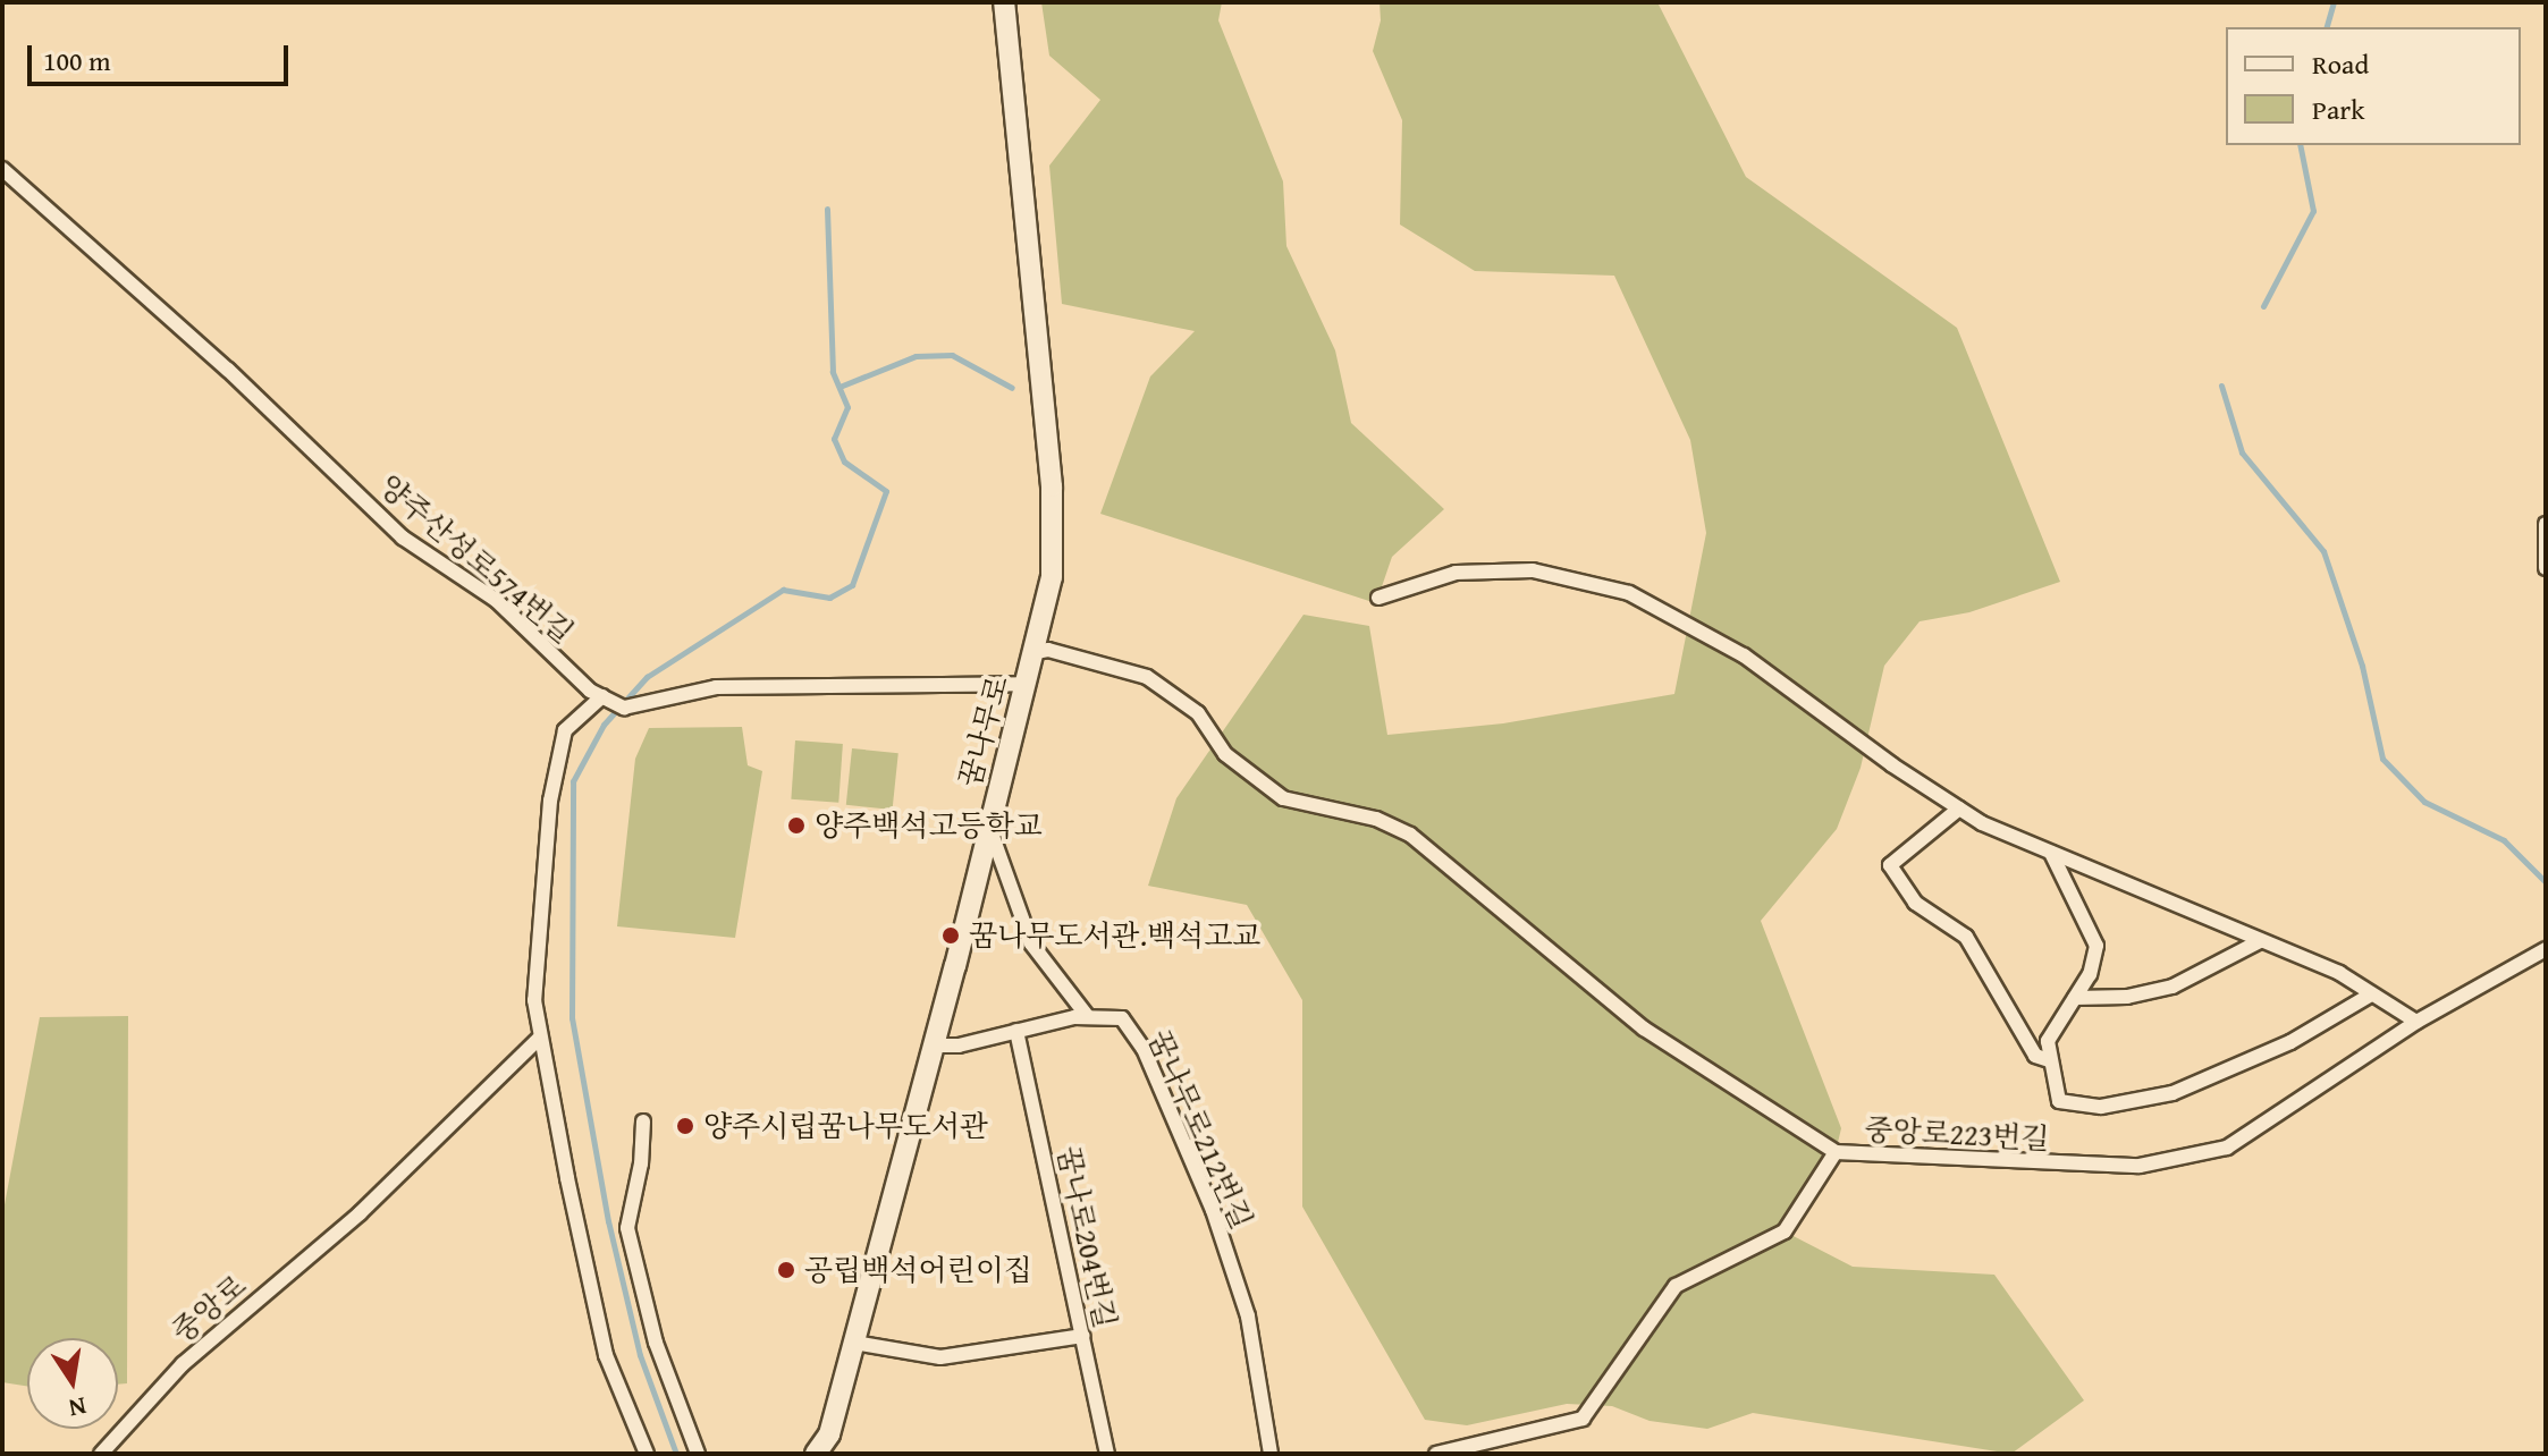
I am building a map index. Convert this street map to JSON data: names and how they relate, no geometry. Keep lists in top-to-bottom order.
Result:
{
  "streets": {
    "street": [
      "양주산성로574번길",
      "꿈나무로",
      "꿈나무로212번길",
      "중앙로223번길",
      "꿈나로204번길",
      "중앙로"
    ]
  },
  "places": [
    "양주백석고등학교",
    "꿈나무도서관.백석고교",
    "양주시립꿈나무도서관",
    "공립백석어린이집"
  ],
  "legend": ["Road", "Park"],
  "scale_bar": "100 m",
  "north": "bottom"
}
